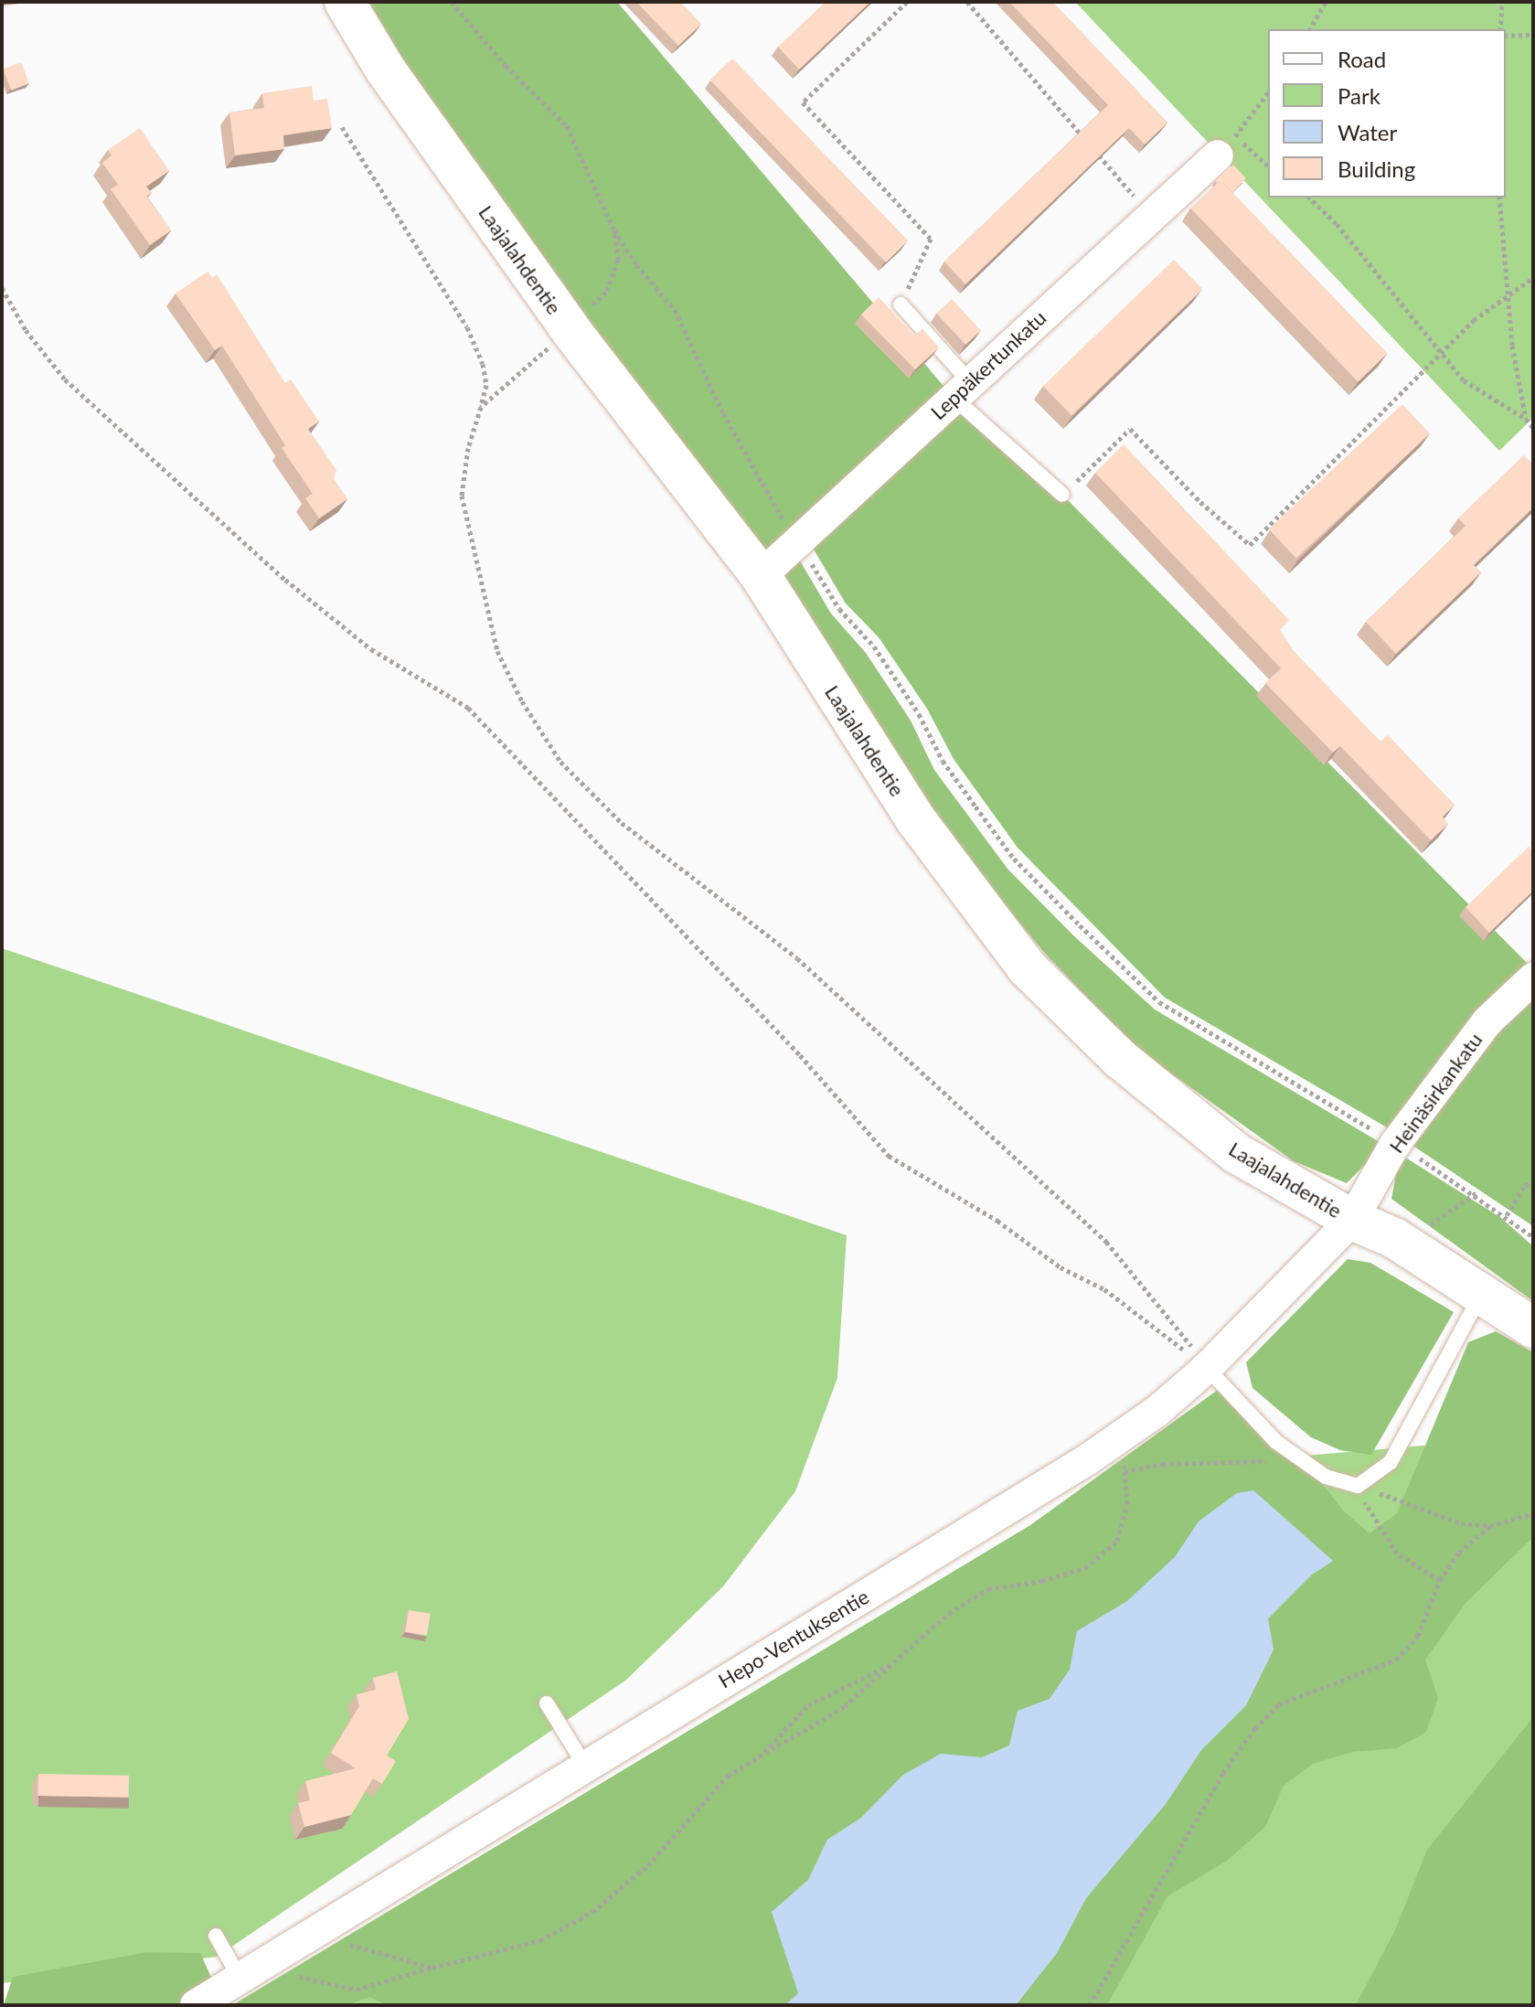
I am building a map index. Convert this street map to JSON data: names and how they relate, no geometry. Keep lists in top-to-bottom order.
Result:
{
  "streets": {
    "street": [
      "Laajalahdentie",
      "Leppäkertunkatu",
      "Heinäsirkankatu",
      "Hepo-Ventuksentie"
    ]
  },
  "crossings": [
    ["Laajalahdentie", "Leppäkertunkatu"],
    ["Laajalahdentie", "Heinäsirkankatu"],
    ["Laajalahdentie", "Hepo-Ventuksentie"],
    ["Heinäsirkankatu", "Hepo-Ventuksentie"]
  ],
  "legend": [
    "Road",
    "Park",
    "Water",
    "Building"
  ]
}
